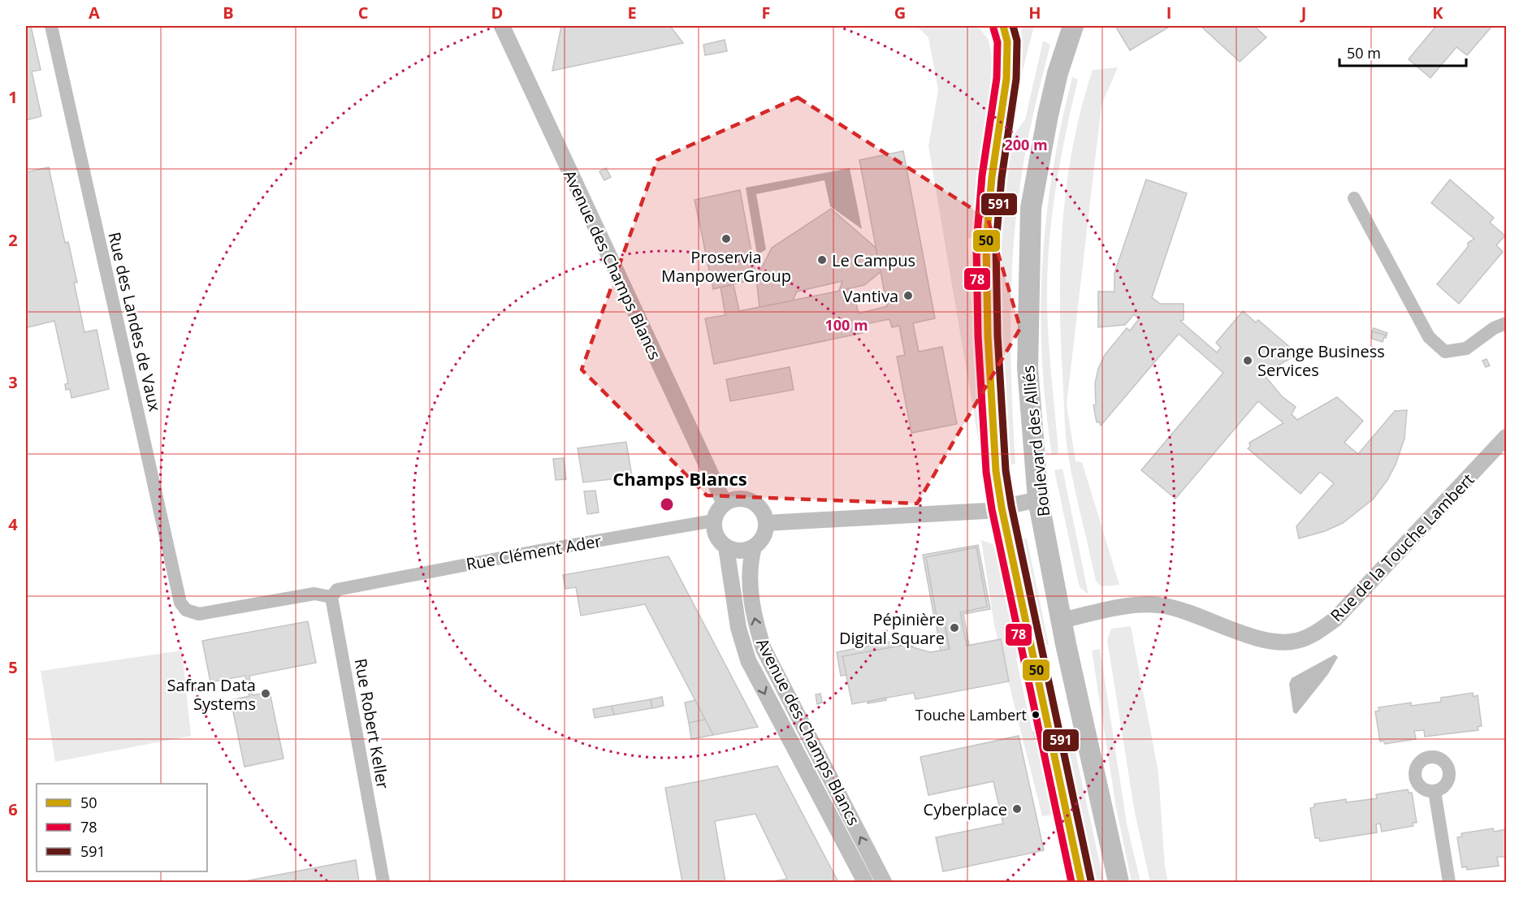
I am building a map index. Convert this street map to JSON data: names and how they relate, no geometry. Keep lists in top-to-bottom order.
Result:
{
  "streets": {
    "main road": ["Boulevard des Alliés"],
    "street": [
      "Avenue des Champs Blancs",
      "Rue des Landes de Vaux",
      "Rue de la Touche Lambert",
      "Rue Clément Ader",
      "Rue Robert Keller"
    ]
  },
  "crossings": [
    ["Avenue des Champs Blancs", "Rue Clément Ader"],
    ["Rue des Landes de Vaux", "Rue Clément Ader"],
    ["Rue des Landes de Vaux", "Rue Robert Keller"],
    ["Boulevard des Alliés", "Rue de la Touche Lambert"],
    ["Rue Clément Ader", "Rue Robert Keller"]
  ],
  "districts": ["Champs Blancs"],
  "places": [
    "Proservia ManpowerGroup",
    "Le Campus",
    "Vantiva",
    "Orange Business Services",
    "Pépinière Digital Square",
    "Safran Data Systems",
    "Touche Lambert",
    "Cyberplace"
  ],
  "lines": ["transit line 50", "transit line 591", "transit line 78"],
  "legend": ["50", "78", "591"],
  "scale_bar": "50 m",
  "grid": {
    "columns": [
      "A",
      "B",
      "C",
      "D",
      "E",
      "F",
      "G",
      "H",
      "I",
      "J",
      "K"
    ],
    "rows": [
      "1",
      "2",
      "3",
      "4",
      "5",
      "6"
    ]
  },
  "rings": ["200 m", "100 m"]
}
